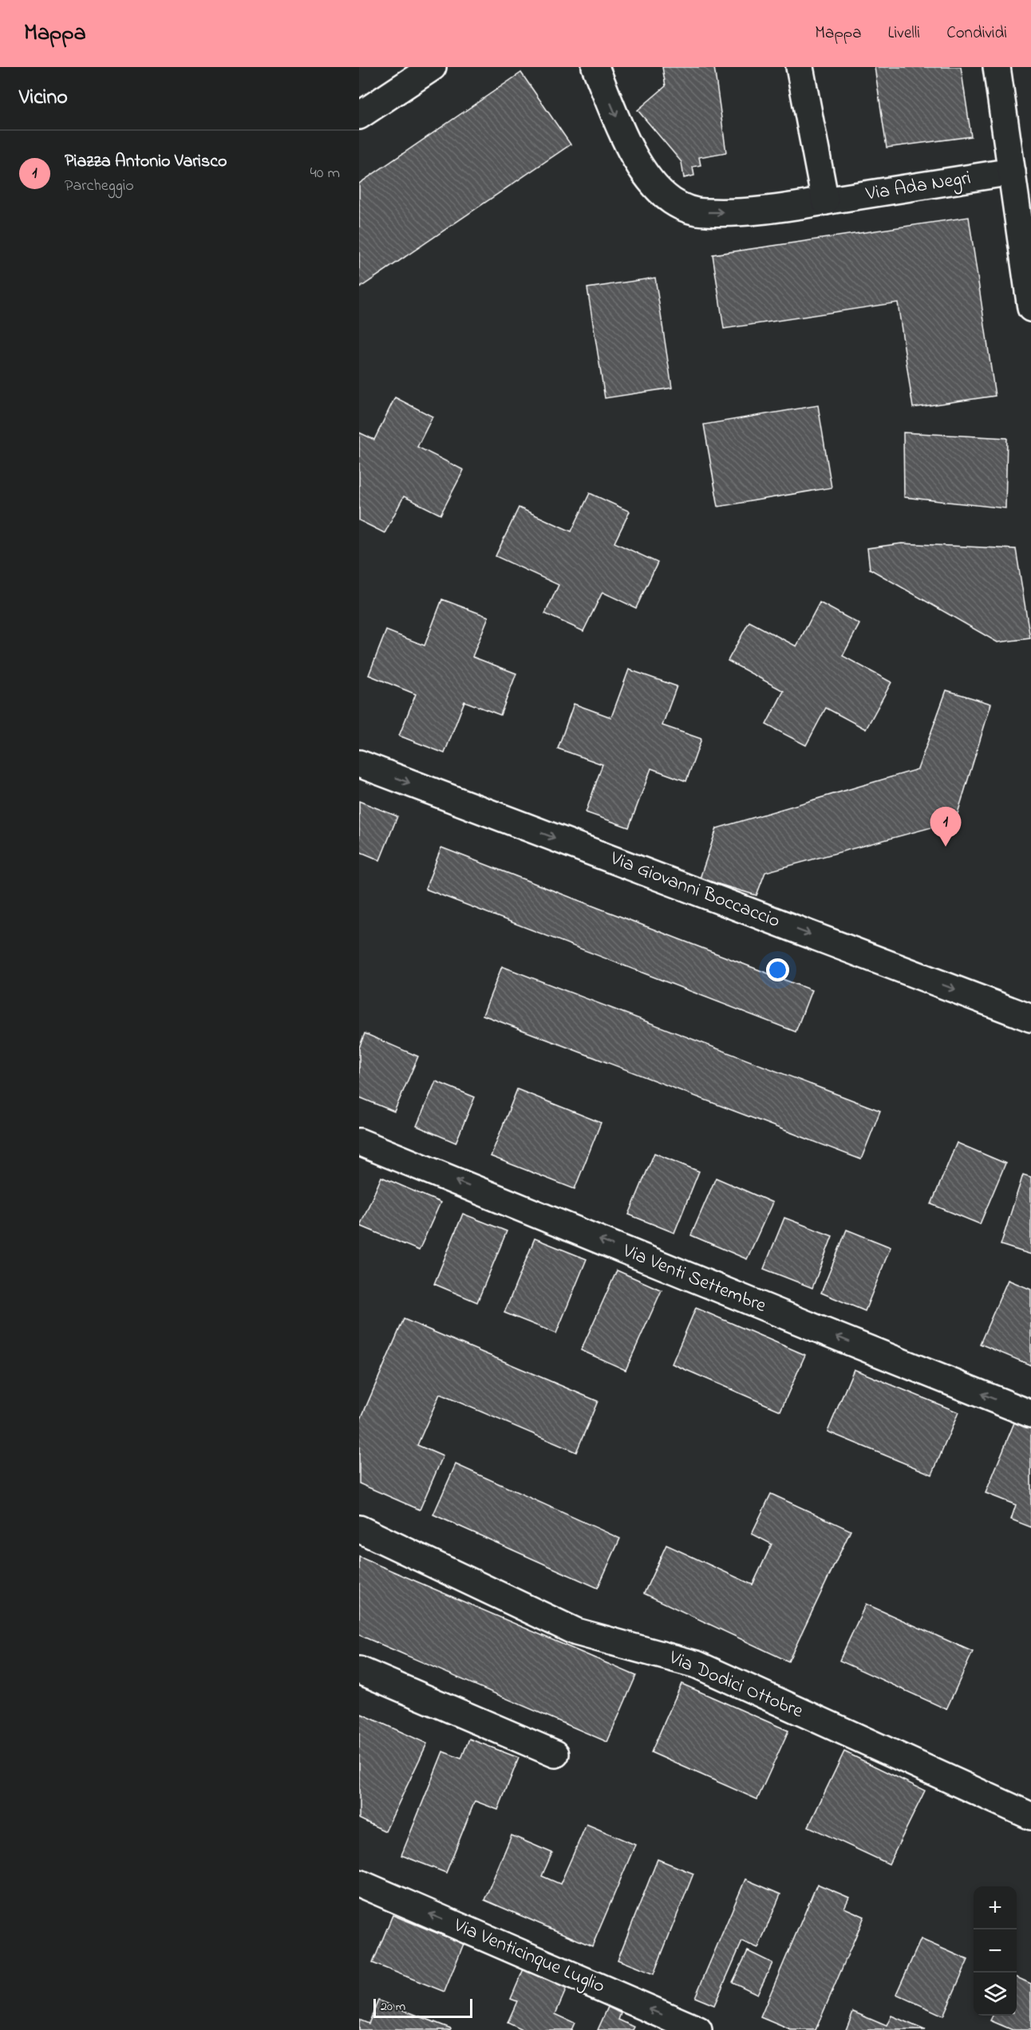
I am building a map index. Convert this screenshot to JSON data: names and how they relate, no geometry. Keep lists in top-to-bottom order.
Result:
{
  "streets": {
    "street": [
      "Via Ada Negri",
      "Via Giovanni Boccaccio",
      "Via Venti Settembre",
      "Via Dodici Ottobre",
      "Via Venticinque Luglio"
    ]
  },
  "one_way": ["Via Ada Negri", "Via Giovanni Boccaccio", "Via Venti Settembre"],
  "scale_bar": "20 m",
  "page": {
    "header": "Mappa",
    "nav": ["Mappa", "Livelli", "Condividi"],
    "heading": "Vicino",
    "list": [
      {
        "mark": "1",
        "name": "Piazza Antonio Varisco",
        "note": "Parcheggio",
        "value": "40 m"
      }
    ],
    "pins": "1",
    "map_buttons": ["+", "−"],
    "scale": "20 m"
  }
}
